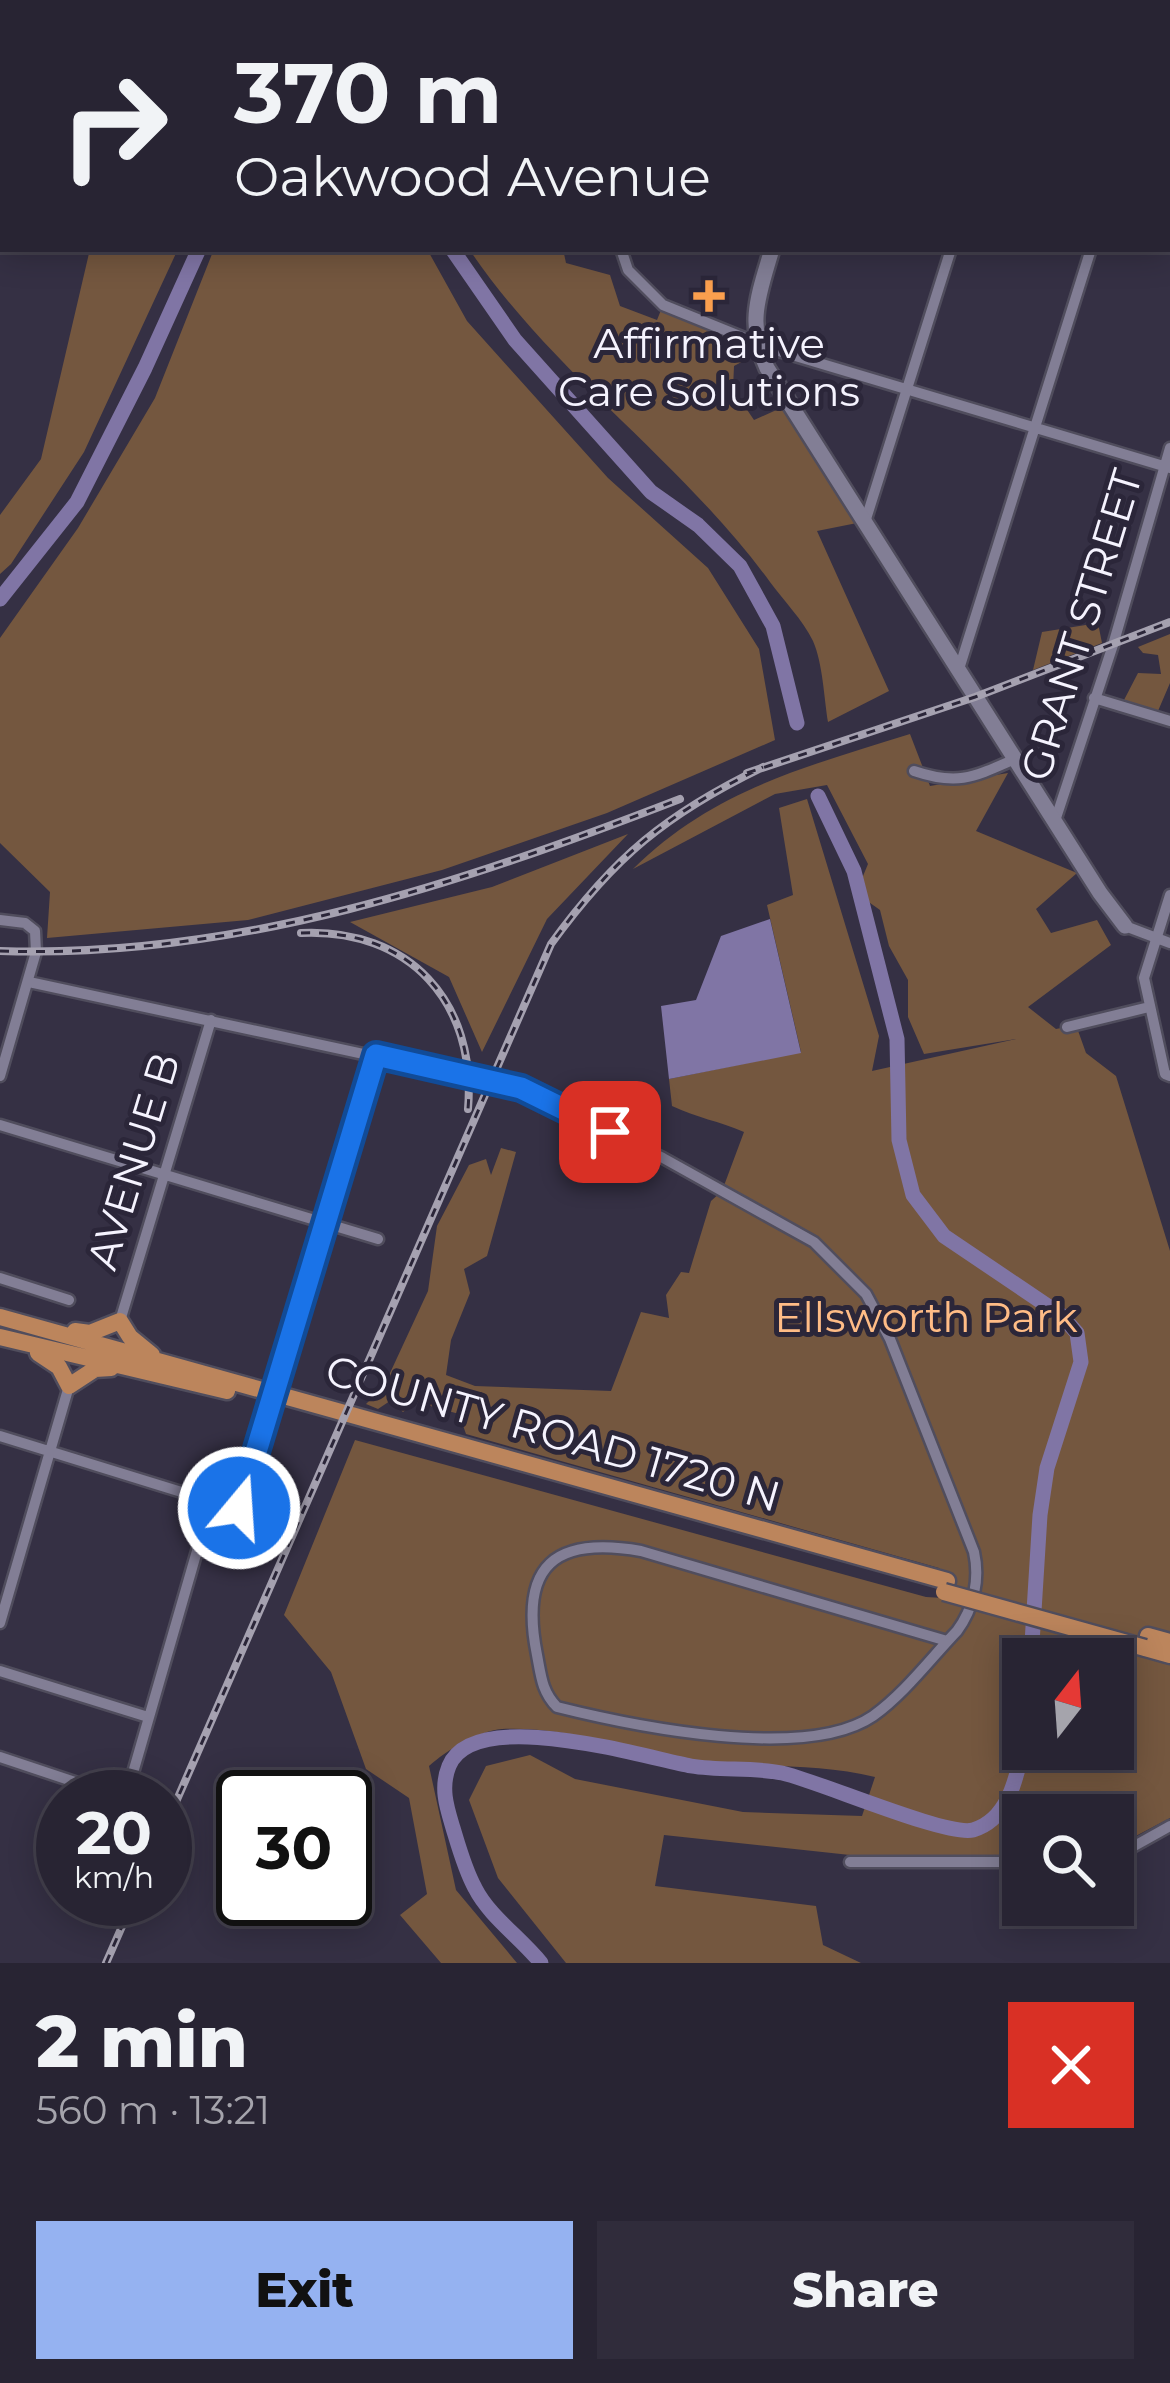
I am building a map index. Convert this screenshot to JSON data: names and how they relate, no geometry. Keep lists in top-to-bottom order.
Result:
{
  "streets": {
    "main road": ["COUNTY ROAD 1720 N"],
    "street": ["GRANT STREET", "AVENUE B"]
  },
  "parks": ["Ellsworth Park"],
  "places": {
    "health": ["Affirmative Care Solutions"]
  },
  "north": "top",
  "page": {
    "turn": ["370 m", "Oakwood Avenue"],
    "speed": "20 km/h",
    "limit": "30",
    "heading": ["2 min", "560 m · 13:21"],
    "buttons": ["Exit", "Share"]
  }
}
